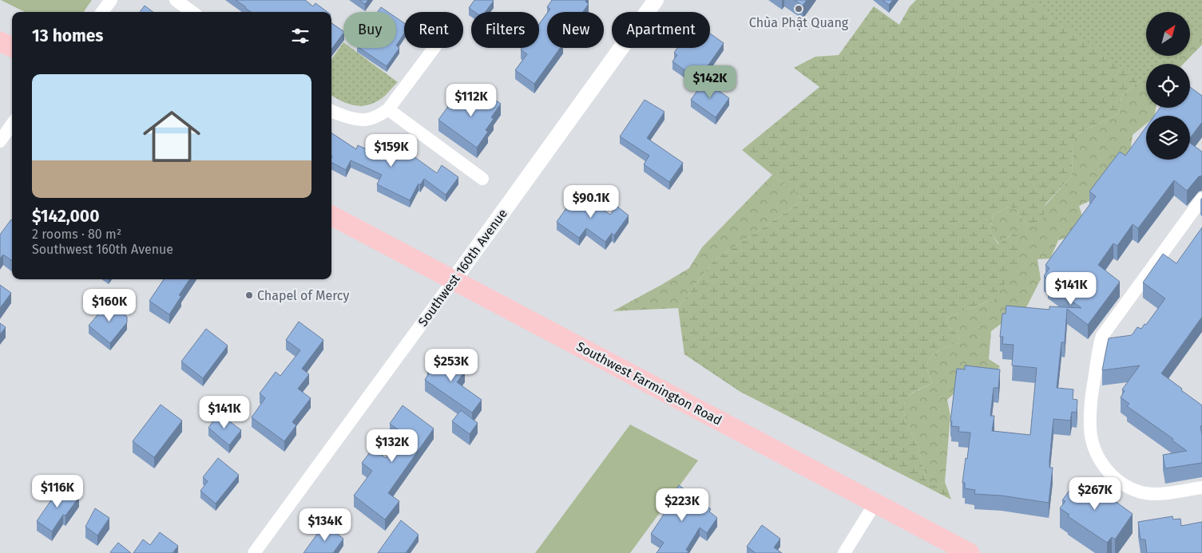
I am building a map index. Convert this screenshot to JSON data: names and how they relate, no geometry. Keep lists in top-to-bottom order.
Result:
{
  "streets": {
    "main road": ["Southwest Farmington Road"],
    "street": ["Southwest 160th Avenue"]
  },
  "crossings": [
    ["Southwest 160th Avenue", "Southwest Farmington Road"]
  ],
  "places": ["Chùa Phật Quang", "Chapel of Mercy"],
  "north": "top right",
  "page": {
    "chip": [
      "Buy",
      "Rent",
      "Filters",
      "New",
      "Apartment"
    ],
    "heading": "13 homes",
    "list": [
      {
        "name": "$142,000",
        "note": "2 rooms · 80 m² · Southwest 160th Avenue"
      }
    ],
    "price": [
      "$142K",
      "$112K",
      "$159K",
      "$90.1K",
      "$141K",
      "$160K",
      "$253K",
      "$141K",
      "$132K",
      "$116K",
      "$267K",
      "$223K",
      "$134K"
    ]
  }
}
